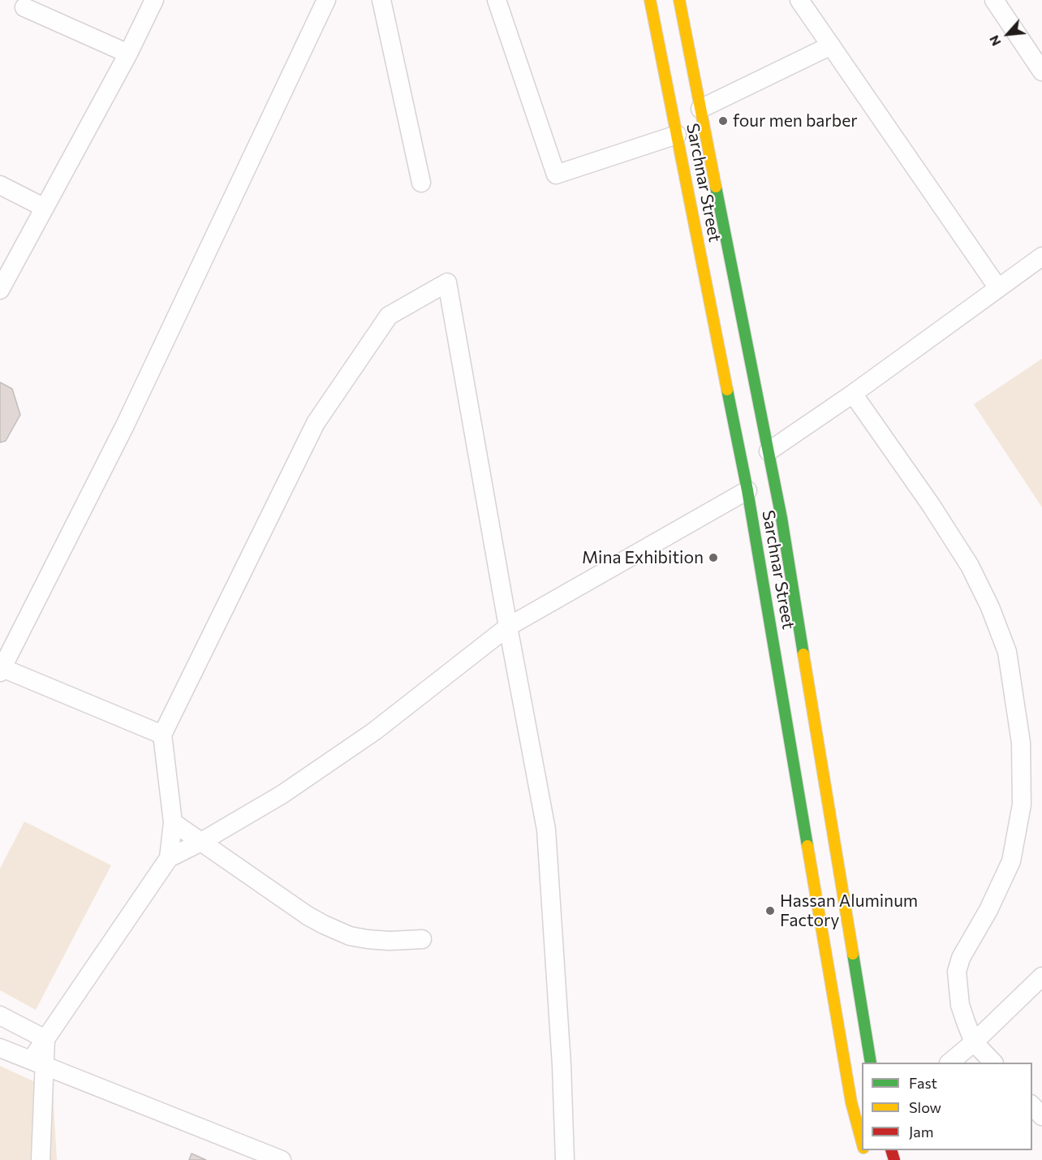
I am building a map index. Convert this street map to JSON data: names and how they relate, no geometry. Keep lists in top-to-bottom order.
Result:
{
  "streets": {
    "street": ["Sarchnar Street"]
  },
  "places": ["four men barber", "Mina Exhibition", "Hassan Aluminum Factory"],
  "legend": ["Fast", "Slow", "Jam"],
  "north": "bottom left"
}
